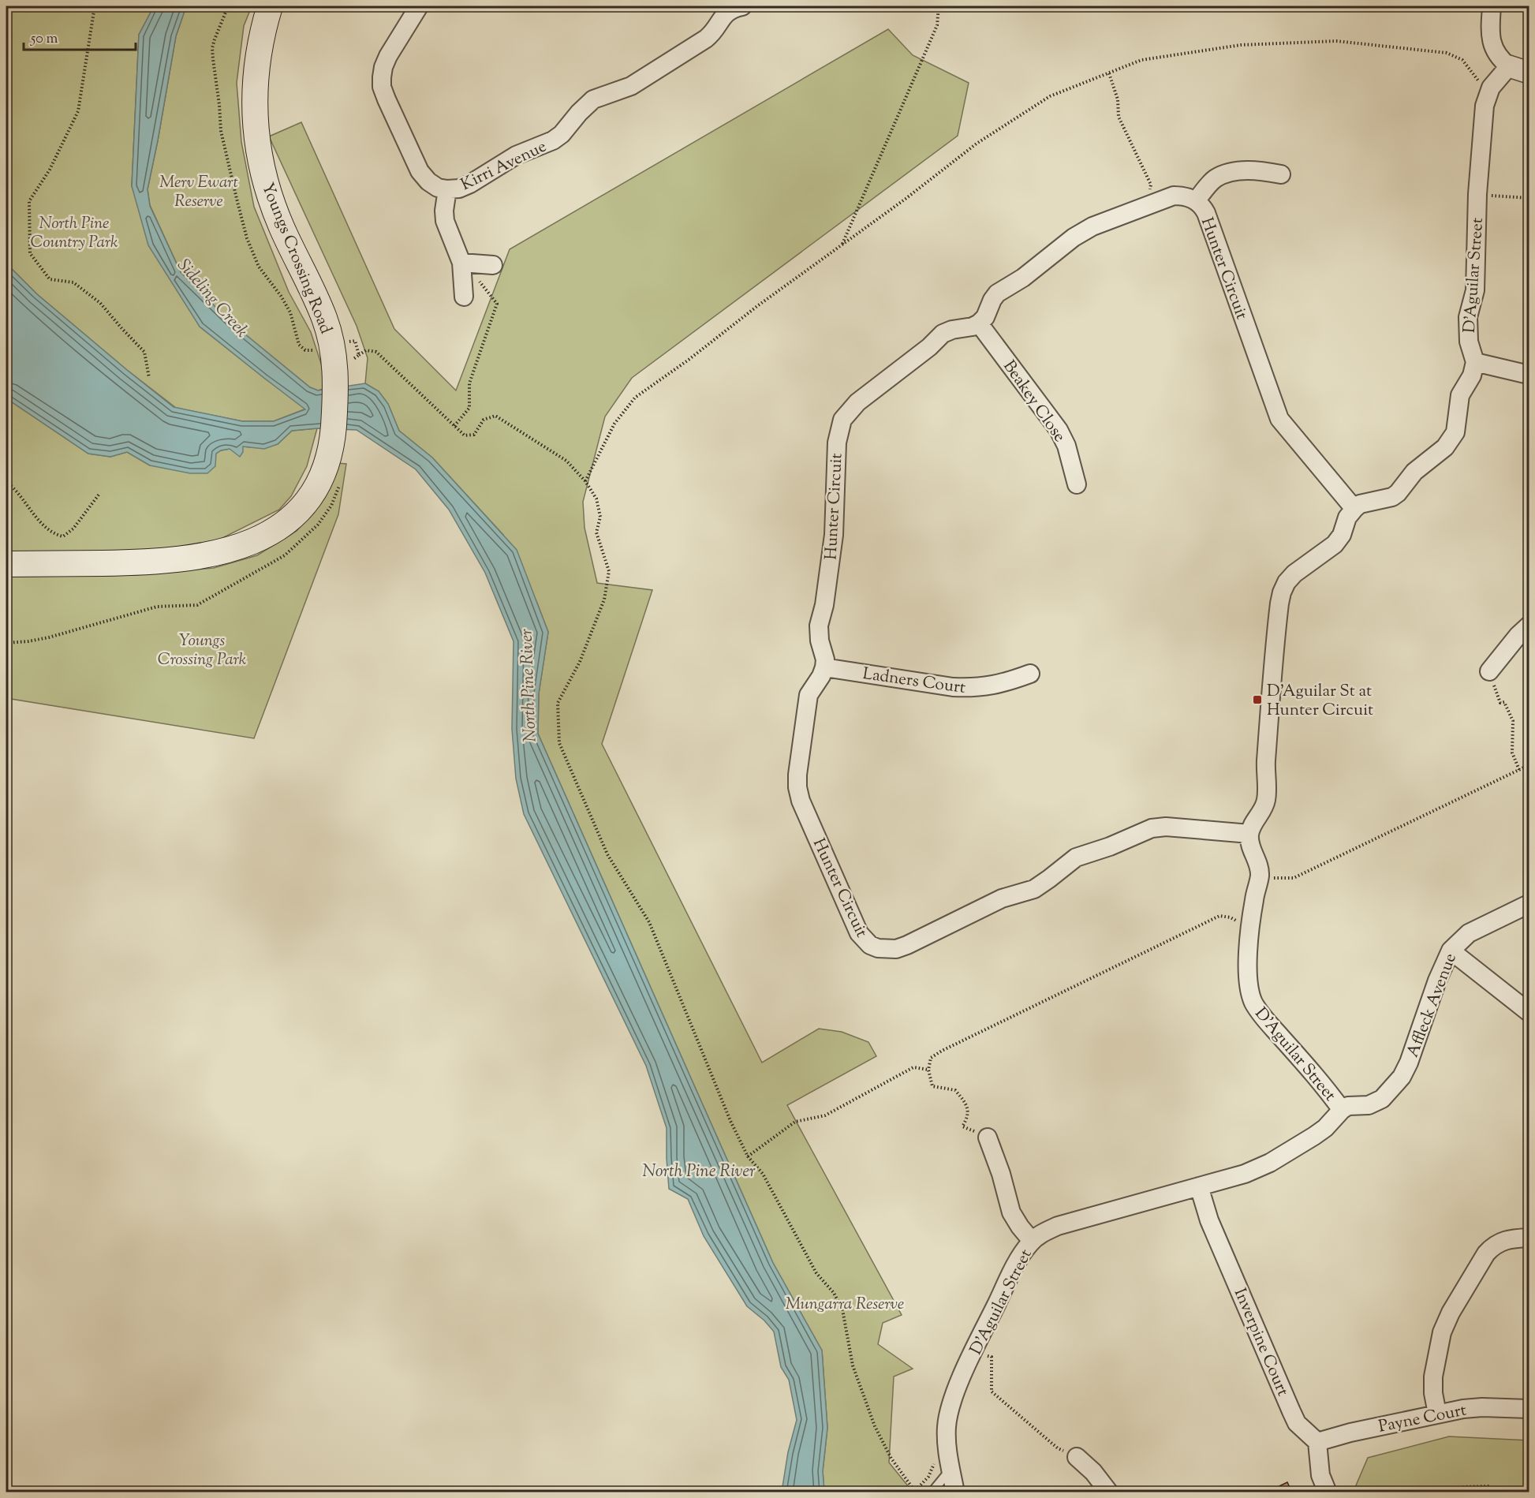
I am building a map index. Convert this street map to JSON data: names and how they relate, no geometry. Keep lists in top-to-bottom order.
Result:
{
  "streets": {
    "main road": ["Youngs Crossing Road"],
    "street": [
      "Kirri Avenue",
      "Hunter Circuit",
      "D'Aguilar Street",
      "Beakey Close",
      "Ladners Court",
      "Affleck Avenue",
      "Inverpine Court",
      "Payne Court"
    ]
  },
  "crossings": [
    ["Hunter Circuit", "D'Aguilar Street"],
    ["Hunter Circuit", "Beakey Close"],
    ["Hunter Circuit", "Ladners Court"],
    ["D'Aguilar Street", "Affleck Avenue"],
    ["D'Aguilar Street", "Inverpine Court"],
    ["Inverpine Court", "Payne Court"]
  ],
  "water": ["Sideling Creek", "North Pine River"],
  "parks": [
    "Merv Ewart Reserve",
    "North Pine Country Park",
    "Youngs Crossing Park",
    "Mungarra Reserve"
  ],
  "places": {
    "transit": ["D'Aguilar St at Hunter Circuit"]
  },
  "scale_bar": "50 m"
}
